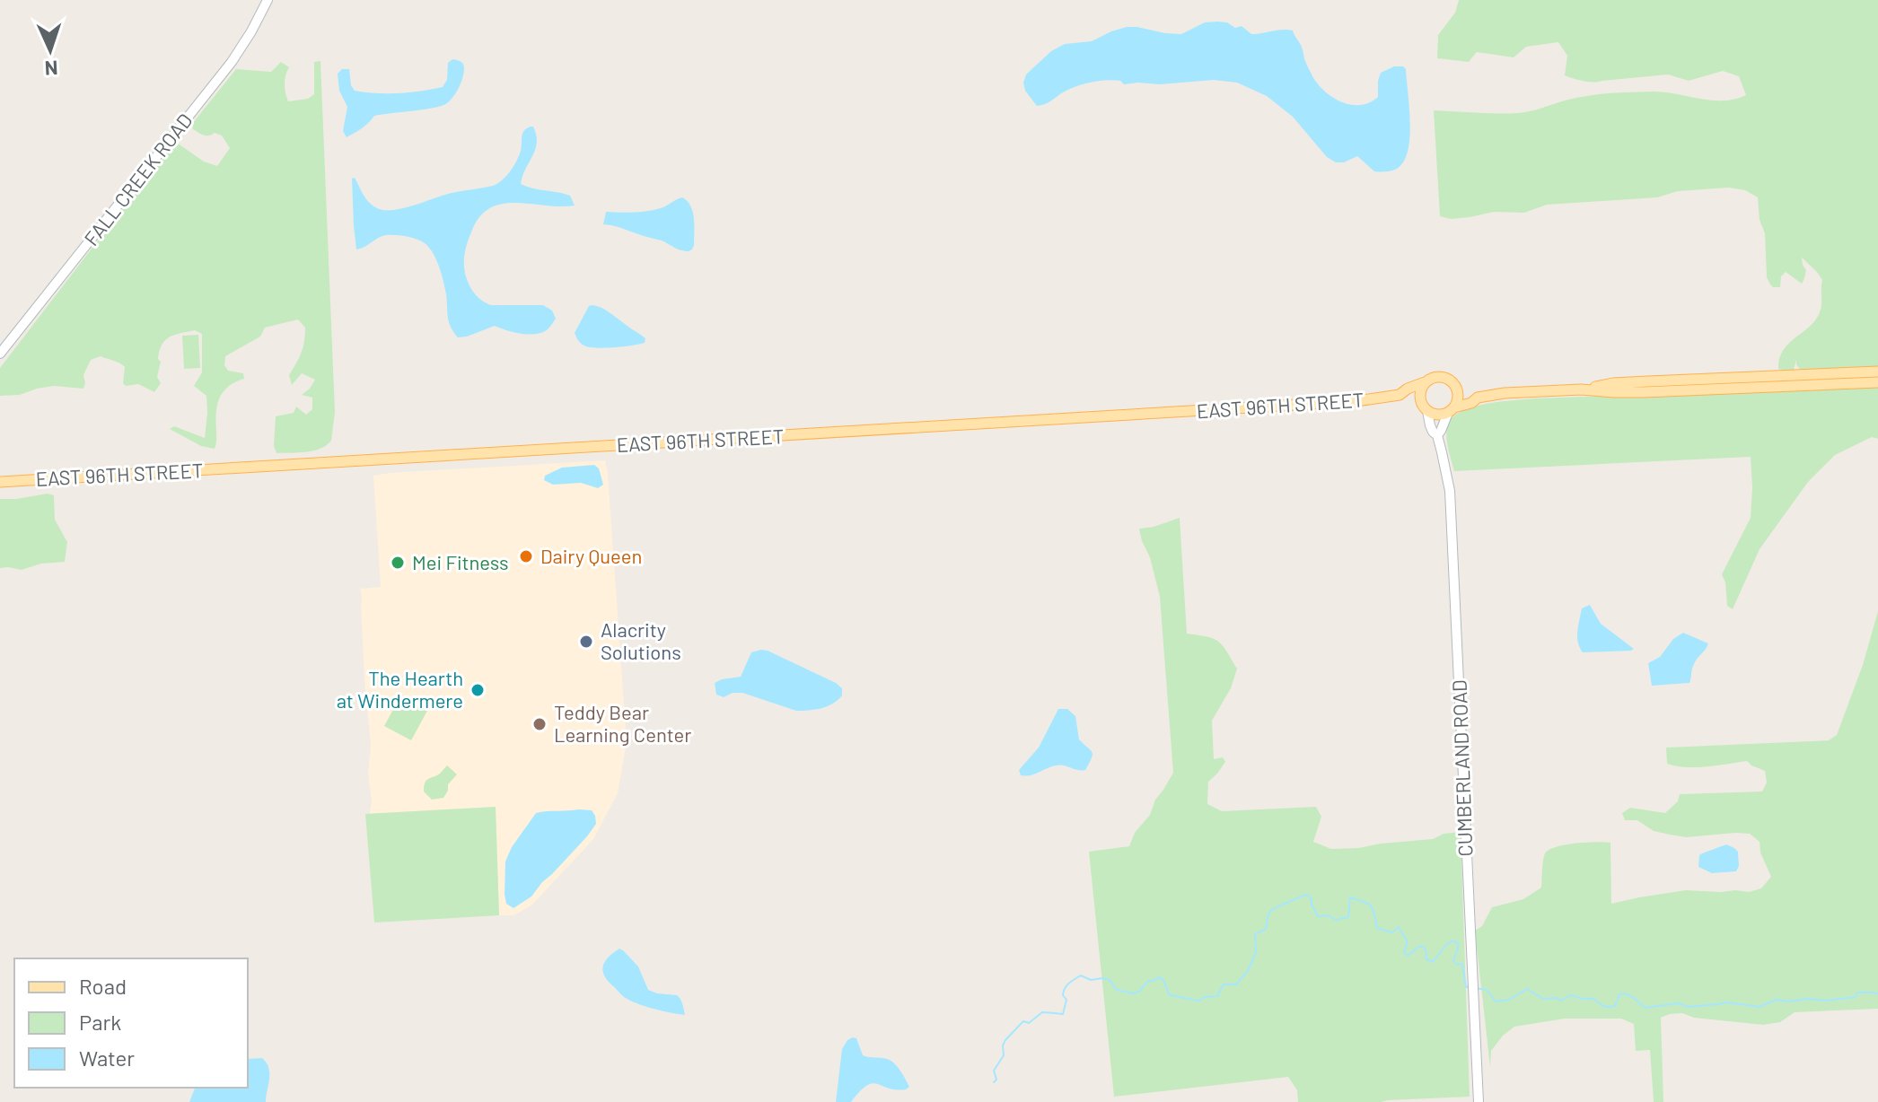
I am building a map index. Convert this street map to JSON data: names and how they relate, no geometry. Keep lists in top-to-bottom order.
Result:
{
  "streets": {
    "main road": ["FALL CREEK ROAD", "EAST 96TH STREET", "CUMBERLAND ROAD"]
  },
  "crossings": [
    ["EAST 96TH STREET", "CUMBERLAND ROAD"]
  ],
  "places": [
    "Dairy Queen",
    "Mei Fitness",
    "Alacrity Solutions",
    "The Hearth at Windermere",
    "Teddy Bear Learning Center"
  ],
  "legend": ["Road", "Park", "Water"],
  "north": "bottom"
}
